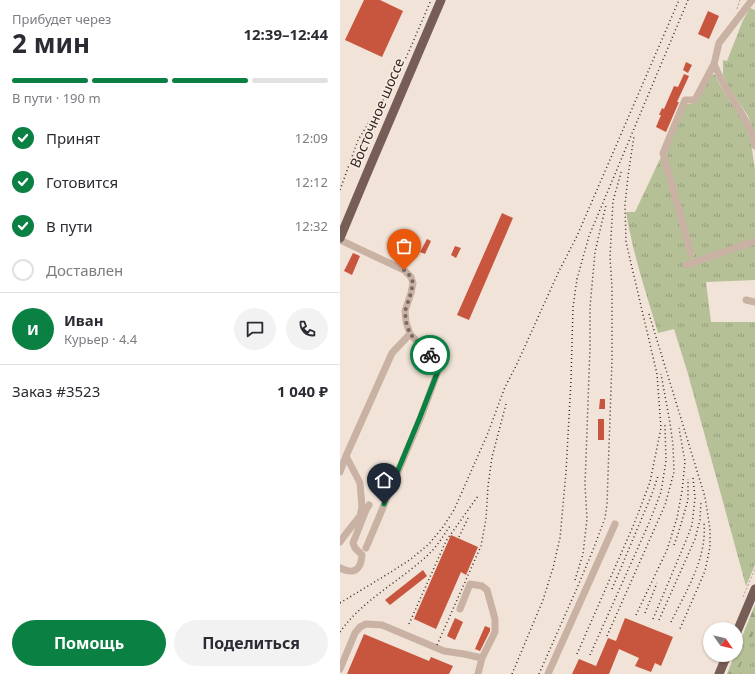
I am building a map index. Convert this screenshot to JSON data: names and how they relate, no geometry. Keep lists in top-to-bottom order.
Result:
{
  "streets": {
    "main road": ["Восточное шоссе"]
  },
  "north": "bottom right",
  "page": {
    "heading": ["2 мин", "Прибудет через", "12:39–12:44"],
    "panel": [
      "Иван",
      "Курьер · 4.4",
      "Заказ #3523",
      "1 040 ₽"
    ],
    "bar": "В пути · 190 m",
    "list": [
      ["Принят", "12:09"],
      ["Готовится", "12:12"],
      ["В пути", "12:32"],
      "Доставлен"
    ],
    "round": "И",
    "buttons": ["Помощь", "Поделиться"]
  }
}
